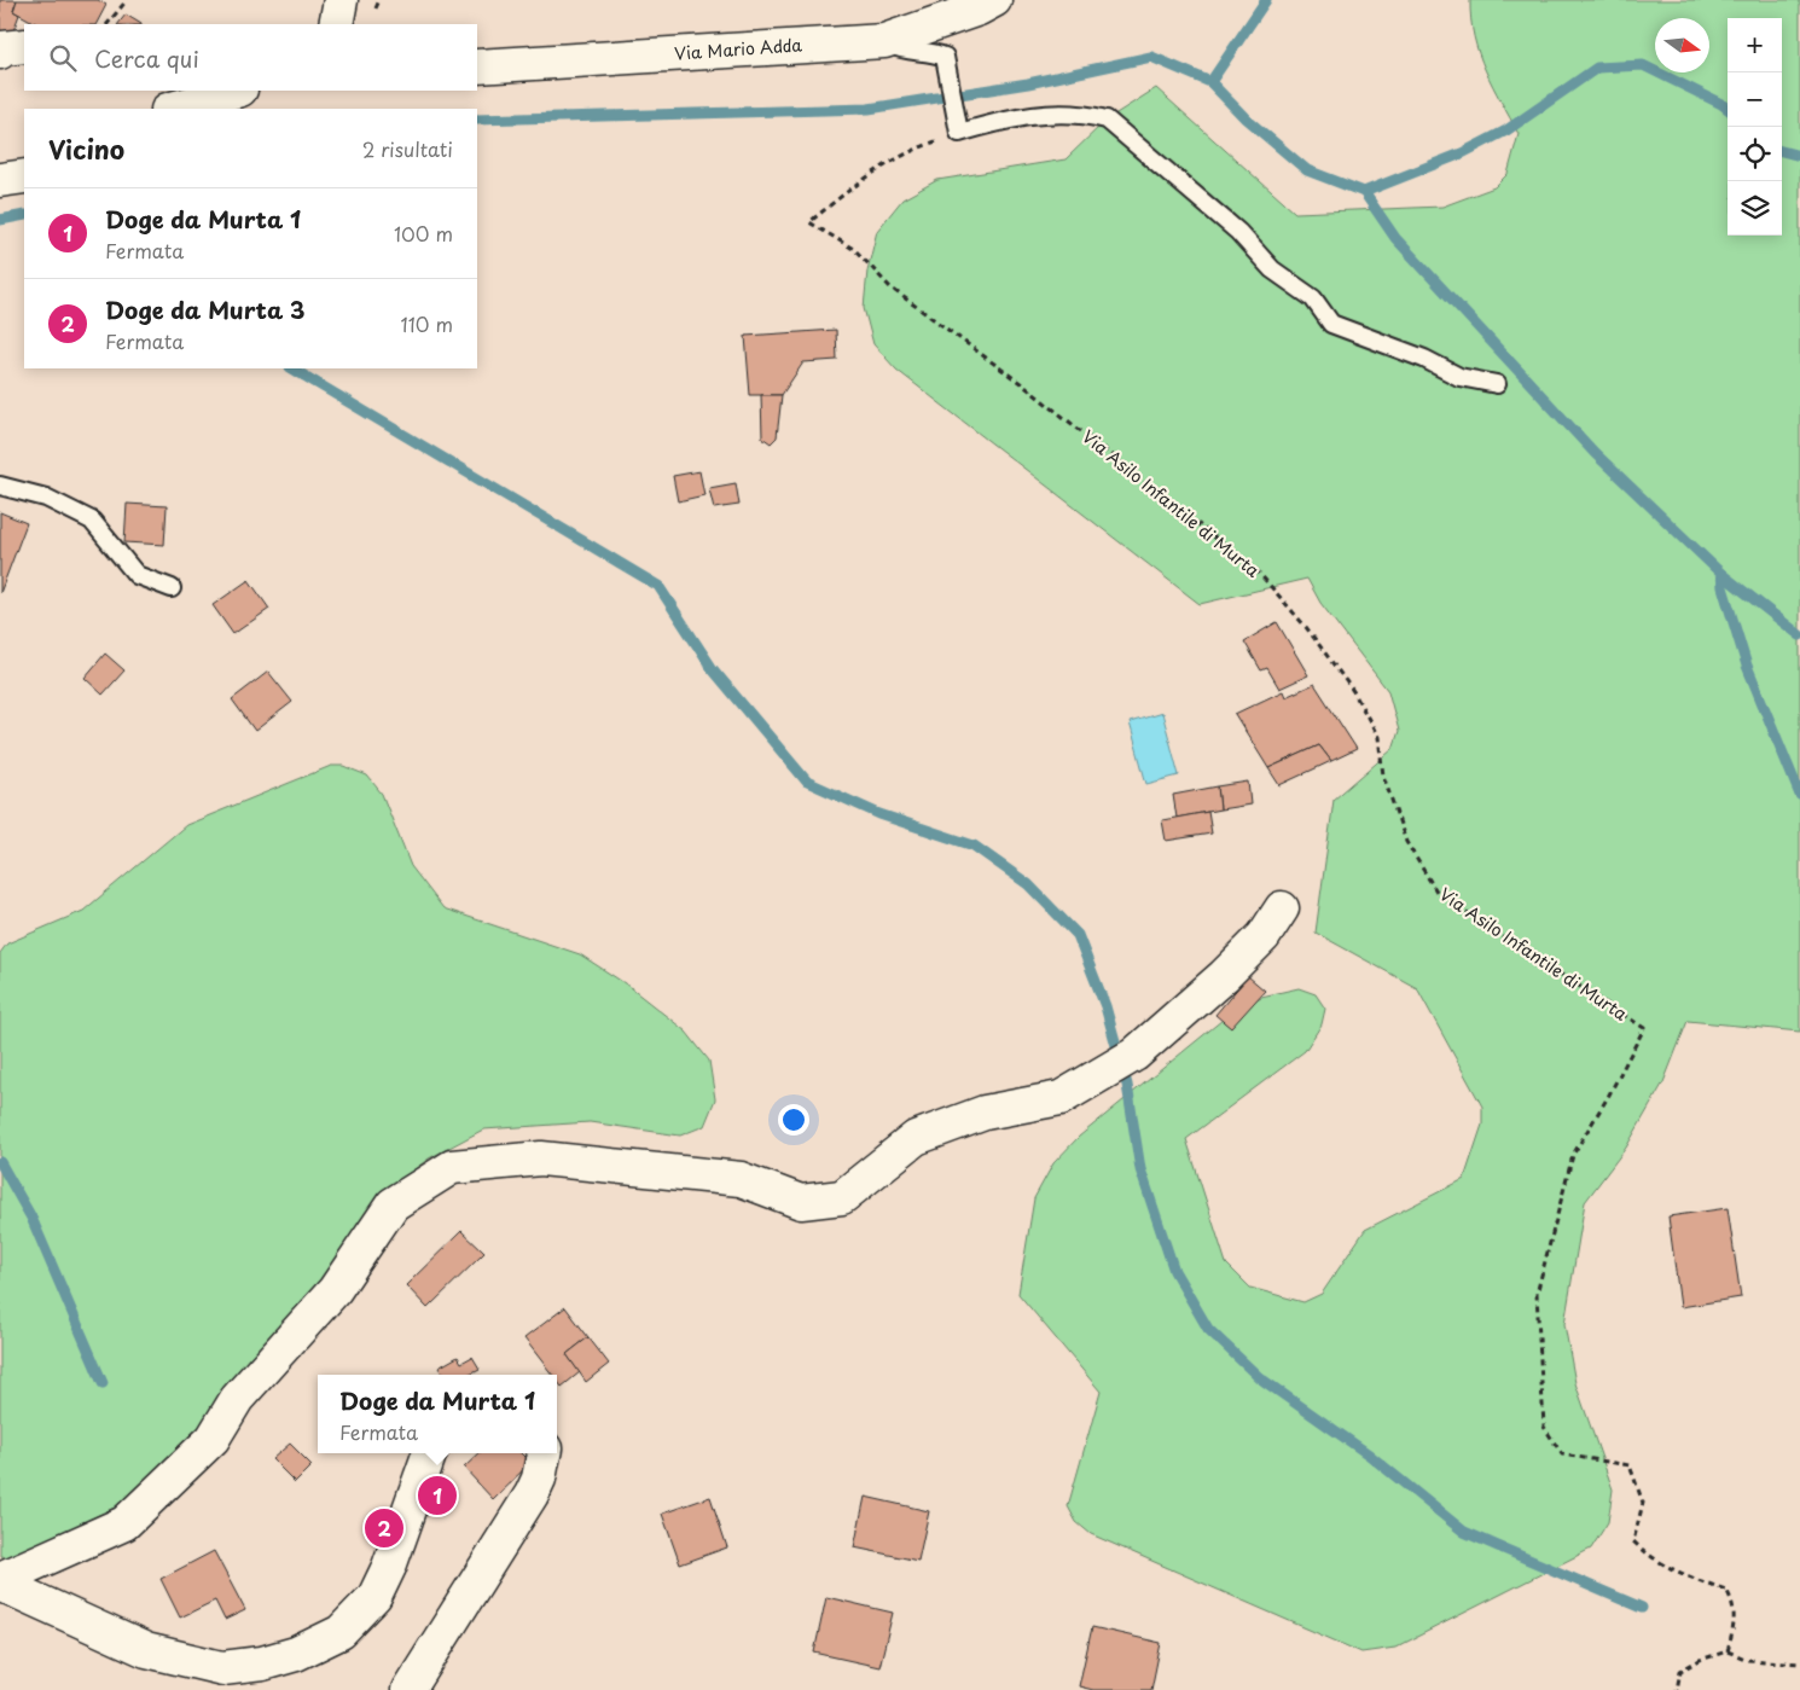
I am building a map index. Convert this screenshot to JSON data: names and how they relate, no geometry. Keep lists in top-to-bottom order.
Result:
{
  "streets": {
    "street": ["Via Mario Adda"],
    "path": ["Via Asilo Infantile di Murta"]
  },
  "north": "right",
  "page": {
    "map_buttons": ["+", "−"],
    "search": "Cerca qui",
    "heading": ["Vicino", "2 risultati"],
    "list": [
      {
        "mark": "1",
        "name": "Doge da Murta 1",
        "note": "Fermata",
        "value": "100 m"
      },
      {
        "mark": "2",
        "name": "Doge da Murta 3",
        "note": "Fermata",
        "value": "110 m"
      }
    ],
    "popup": ["Doge da Murta 1", "Fermata"],
    "pins": ["1", "2"]
  }
}
